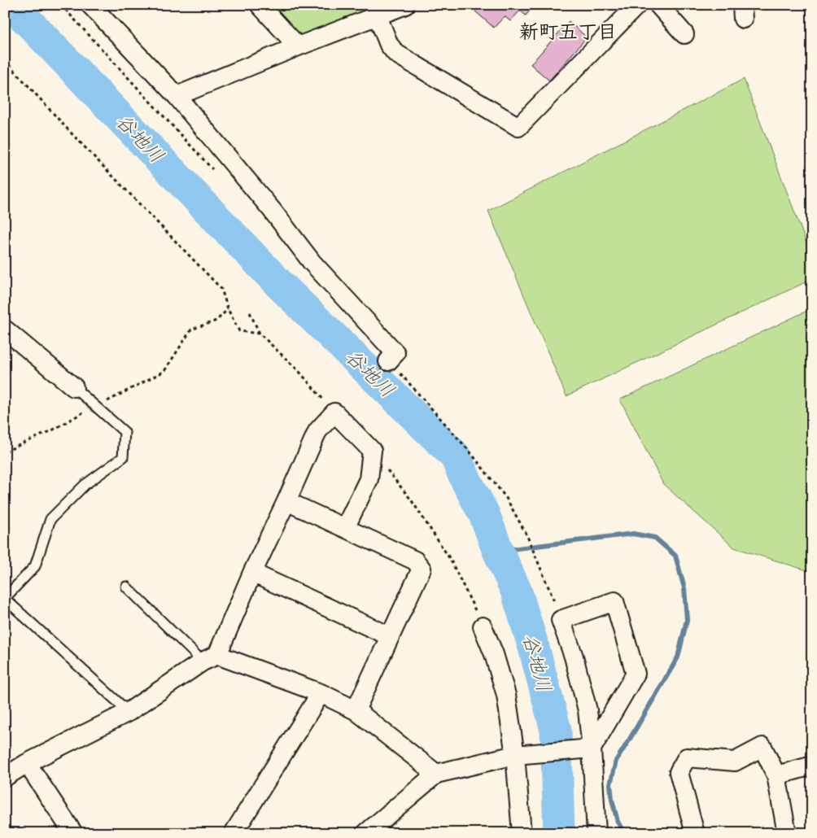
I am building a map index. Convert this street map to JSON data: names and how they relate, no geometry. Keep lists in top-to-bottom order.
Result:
{
  "districts": ["新町五丁目"],
  "water": ["谷地川"]
}
